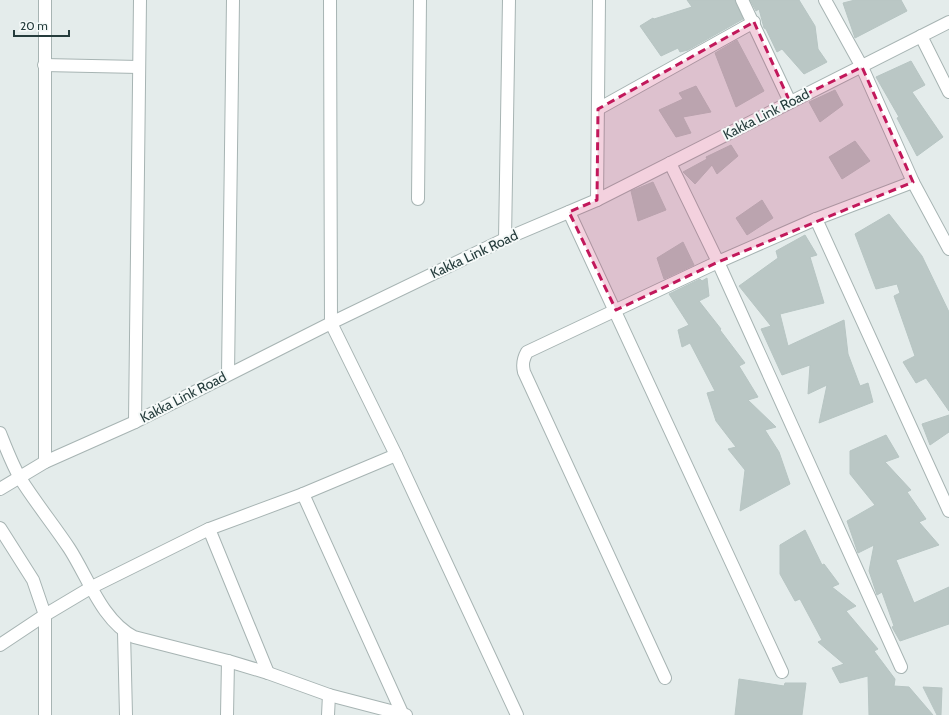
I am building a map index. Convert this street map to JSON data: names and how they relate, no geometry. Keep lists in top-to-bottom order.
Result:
{
  "streets": {
    "street": ["Kakka Link Road"]
  },
  "scale_bar": "20 m"
}
